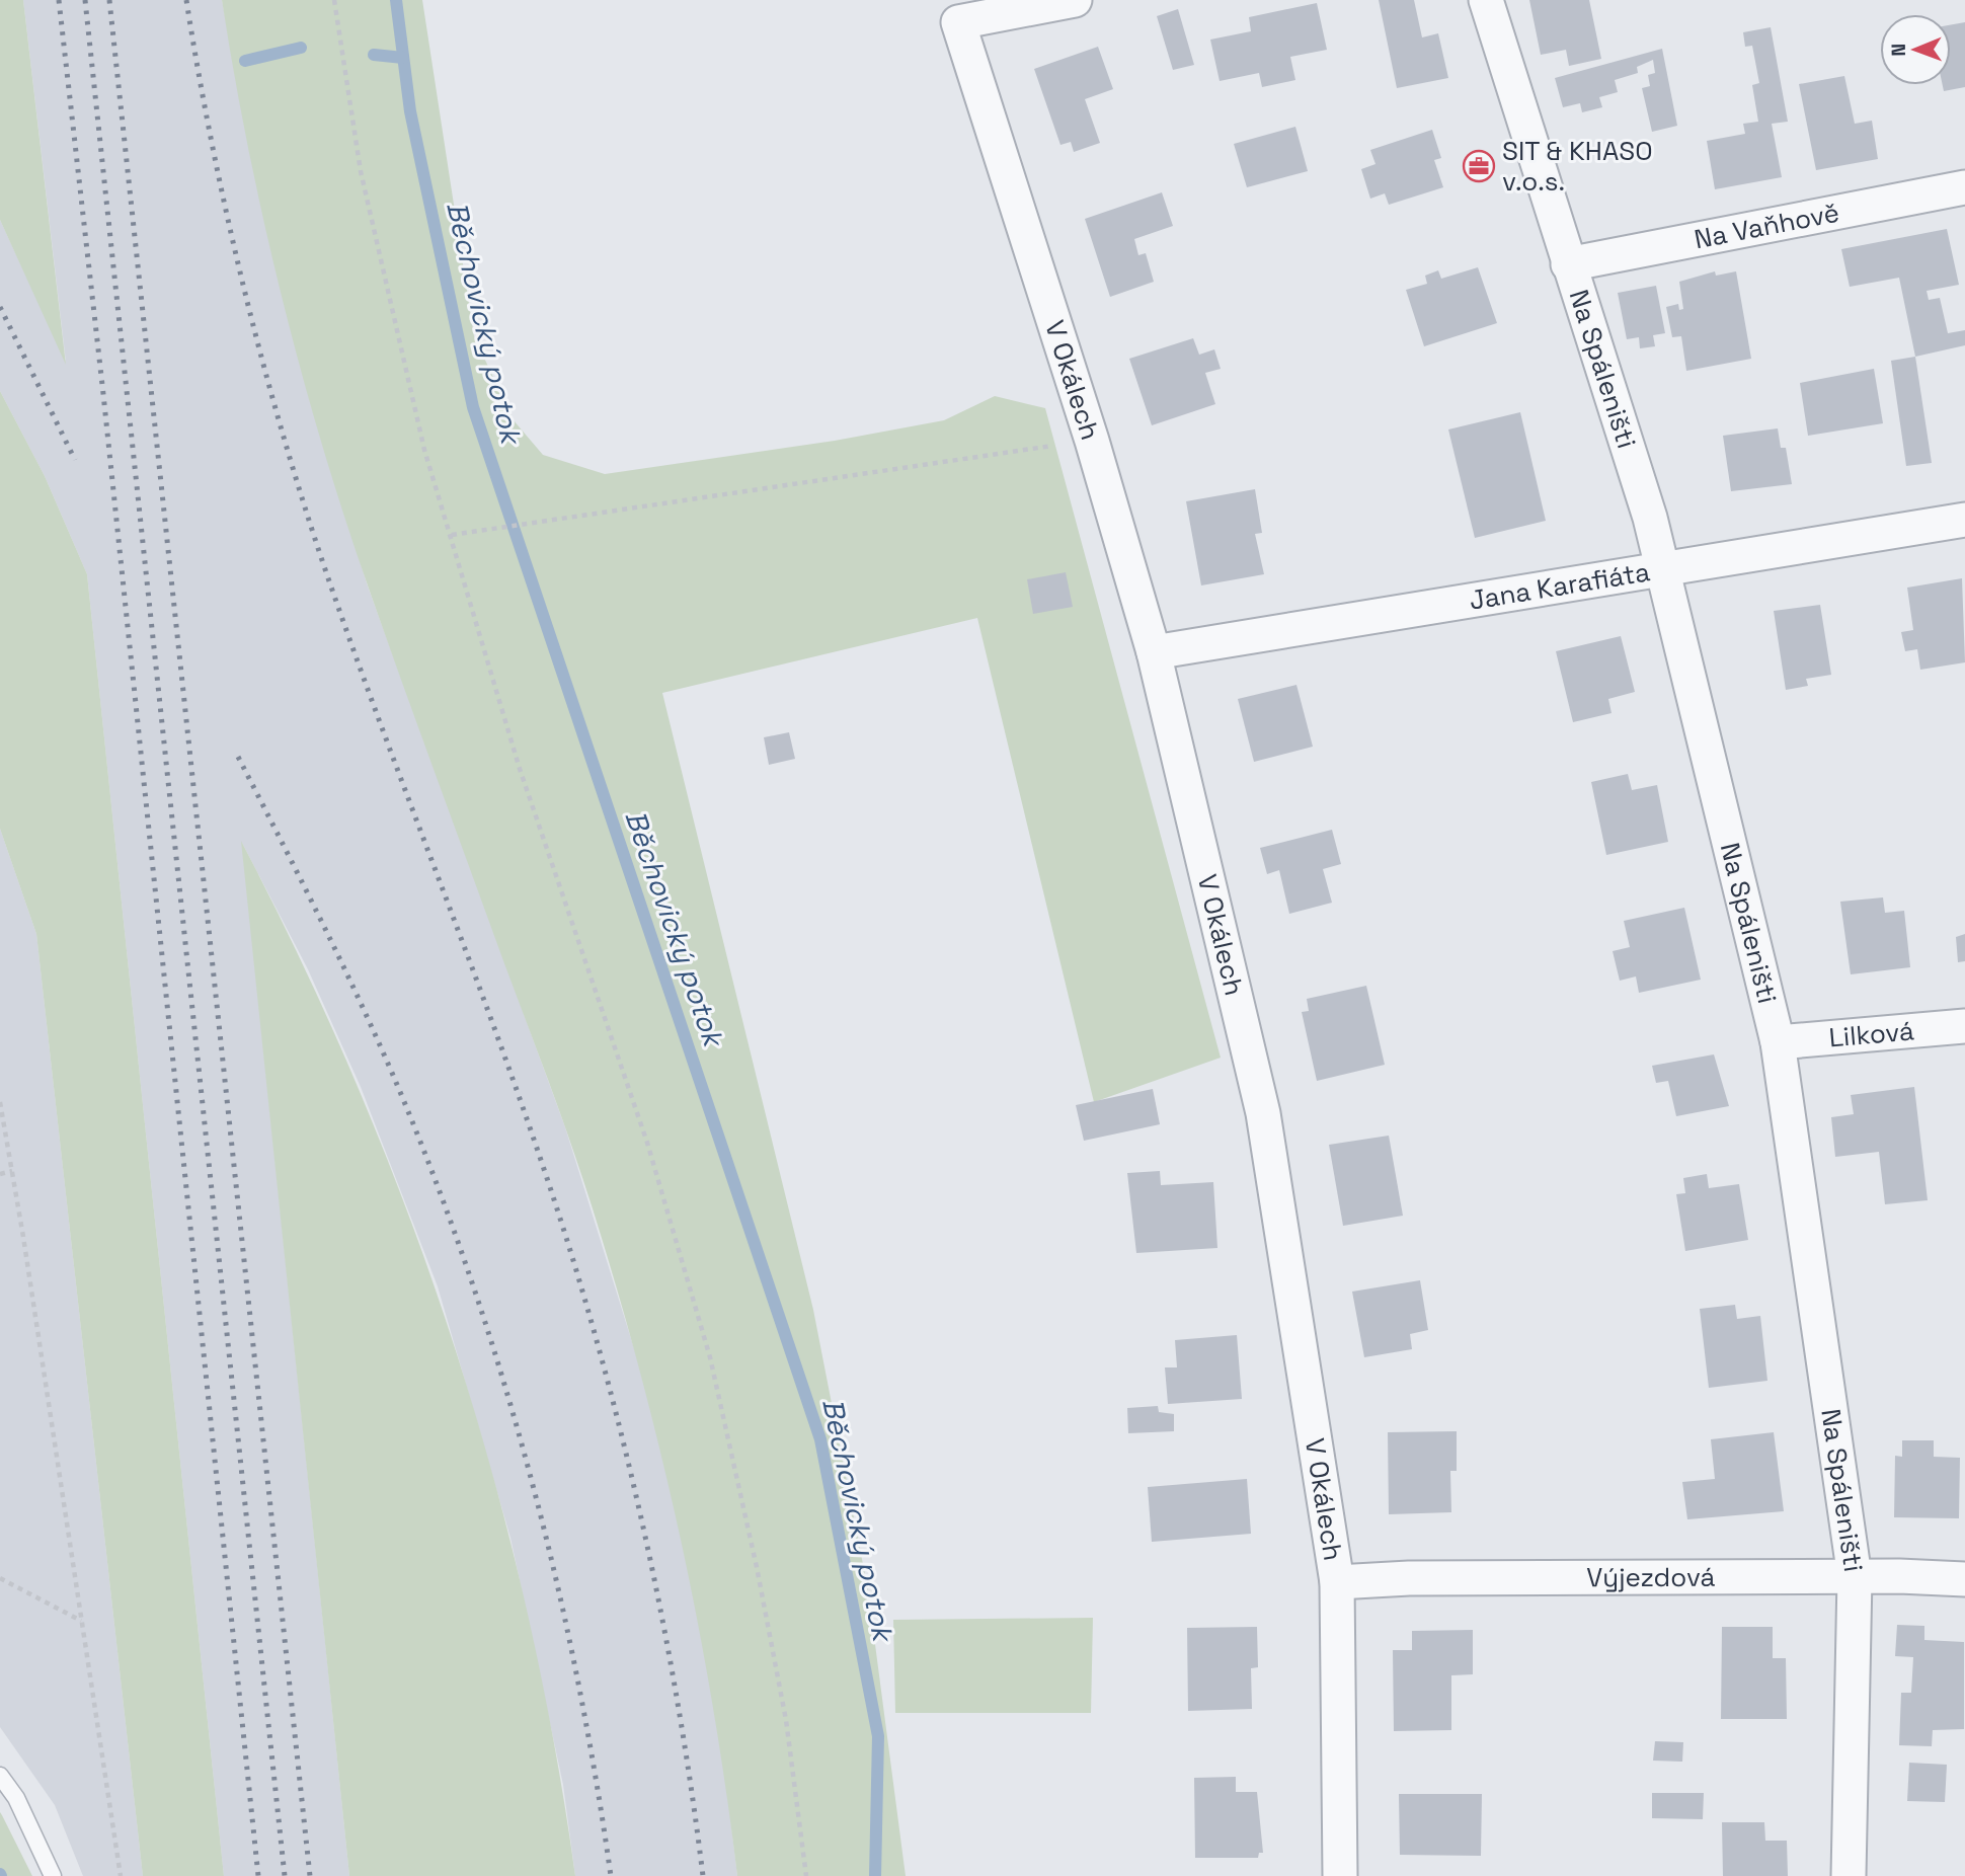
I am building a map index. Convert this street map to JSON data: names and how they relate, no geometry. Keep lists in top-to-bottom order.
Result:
{
  "streets": {
    "street": [
      "Na Vaňhově",
      "Na Spáleništi",
      "V Okálech",
      "Jana Karafiáta",
      "Lilková",
      "Výjezdová"
    ]
  },
  "crossings": [
    ["Na Vaňhově", "Na Spáleništi"],
    ["Na Spáleništi", "Jana Karafiáta"],
    ["Na Spáleništi", "Lilková"],
    ["Na Spáleništi", "Výjezdová"],
    ["V Okálech", "Jana Karafiáta"],
    ["V Okálech", "Výjezdová"]
  ],
  "water": ["Běchovický potok"],
  "places": {
    "office": ["SIT & KHASO v.o.s."]
  },
  "north": "left"
}
